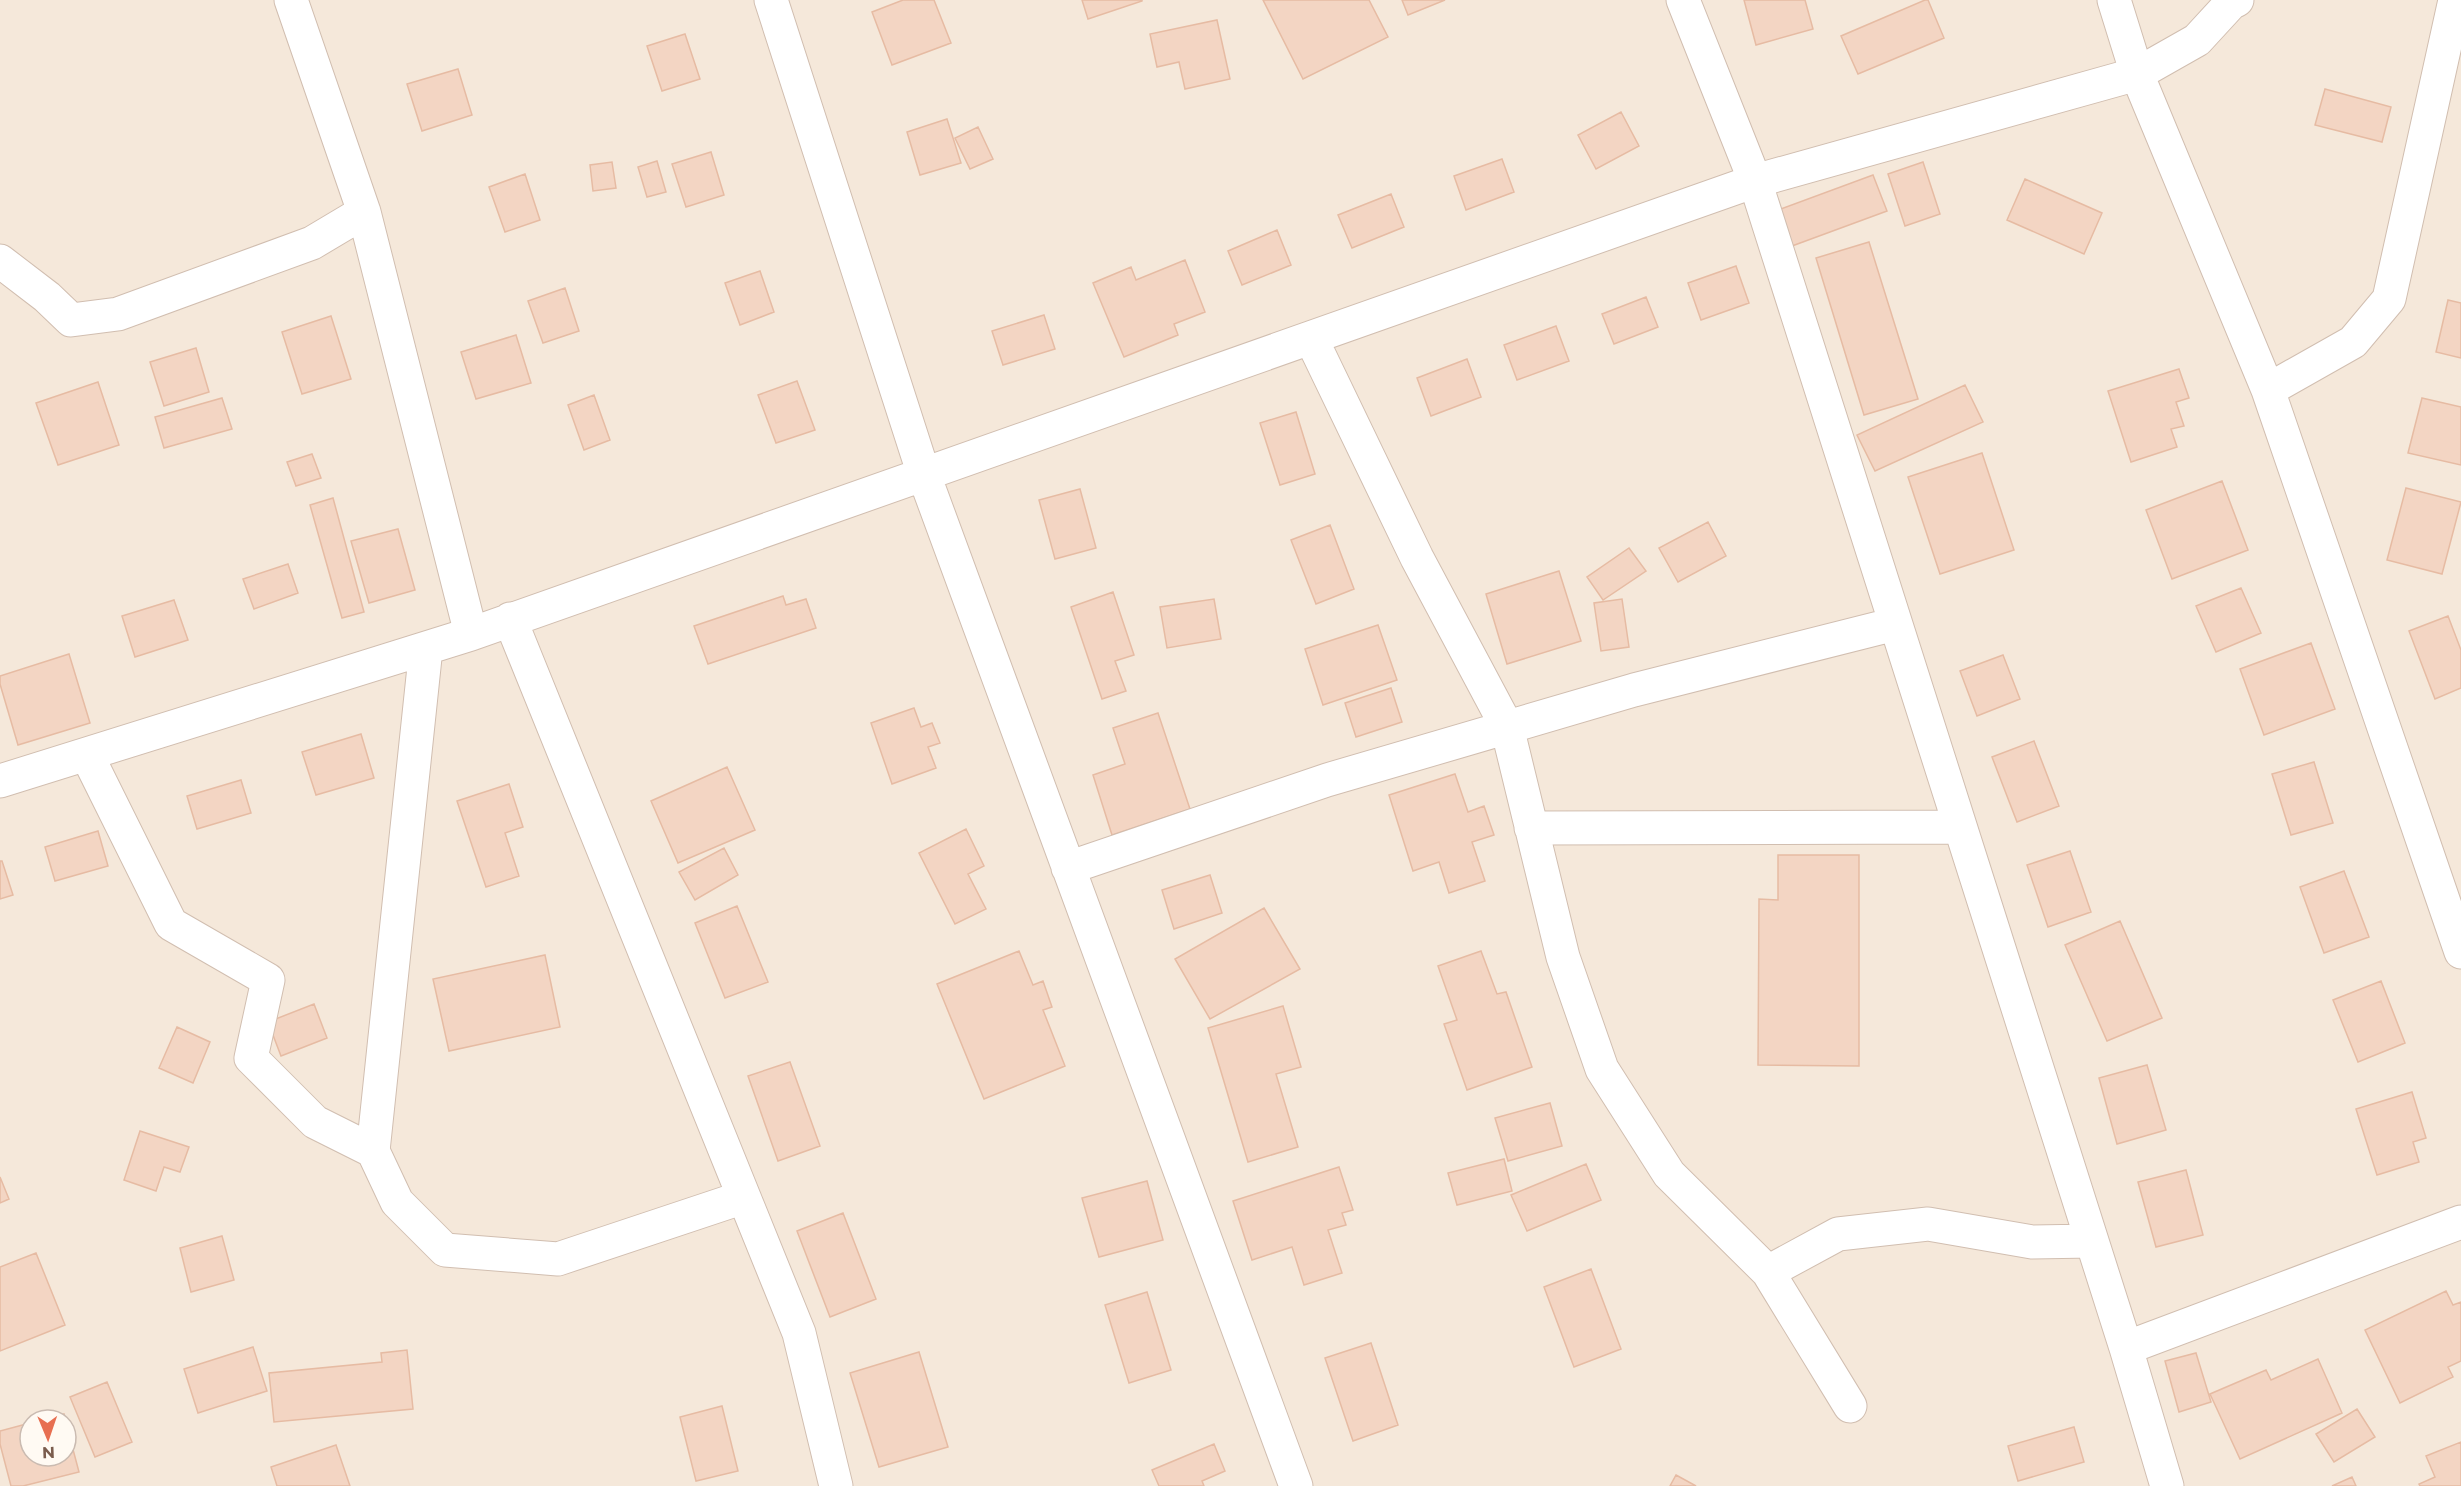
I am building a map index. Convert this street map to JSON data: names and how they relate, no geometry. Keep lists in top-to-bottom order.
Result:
{
  "north": "bottom"
}
